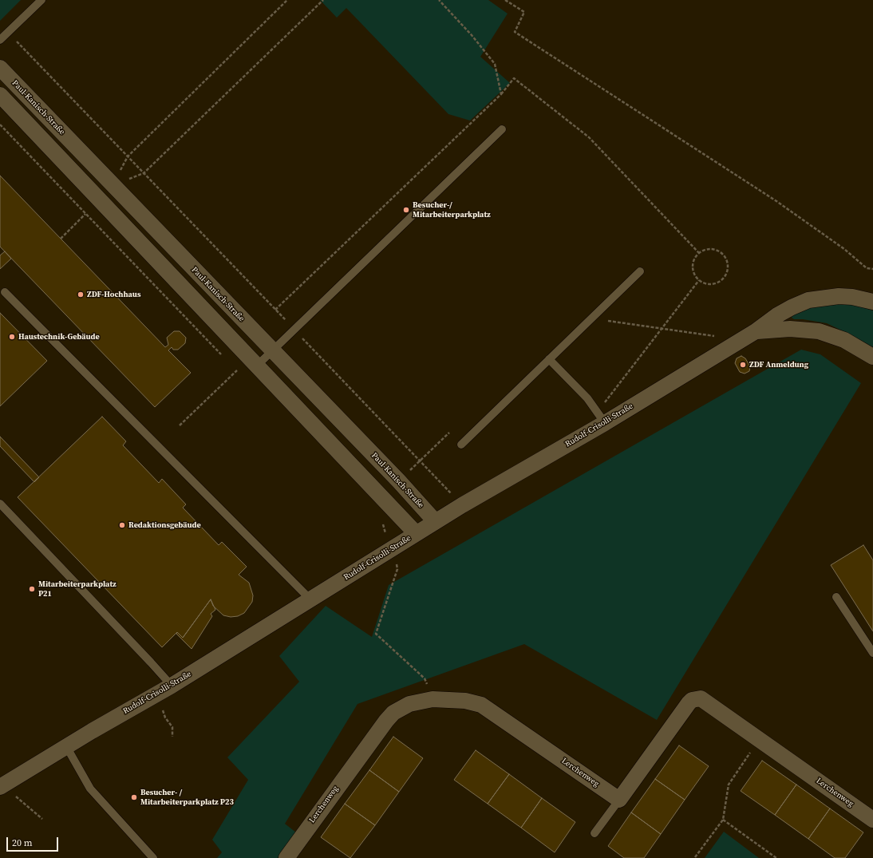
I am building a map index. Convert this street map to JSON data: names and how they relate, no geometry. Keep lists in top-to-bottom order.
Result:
{
  "streets": {
    "street": ["Paul-Kanisch-Straße", "Rudolf-Crisolli-Straße", "Lerchenweg"]
  },
  "crossings": [
    ["Paul-Kanisch-Straße", "Rudolf-Crisolli-Straße"]
  ],
  "places": [
    "Besucher-/ Mitarbeiterparkplatz",
    "ZDF-Hochhaus",
    "Haustechnik-Gebäude",
    "ZDF Anmeldung",
    "Redaktionsgebäude",
    "Mitarbeiterparkplatz P21",
    "Besucher- / Mitarbeiterparkplatz P23"
  ],
  "scale_bar": "20 m"
}
